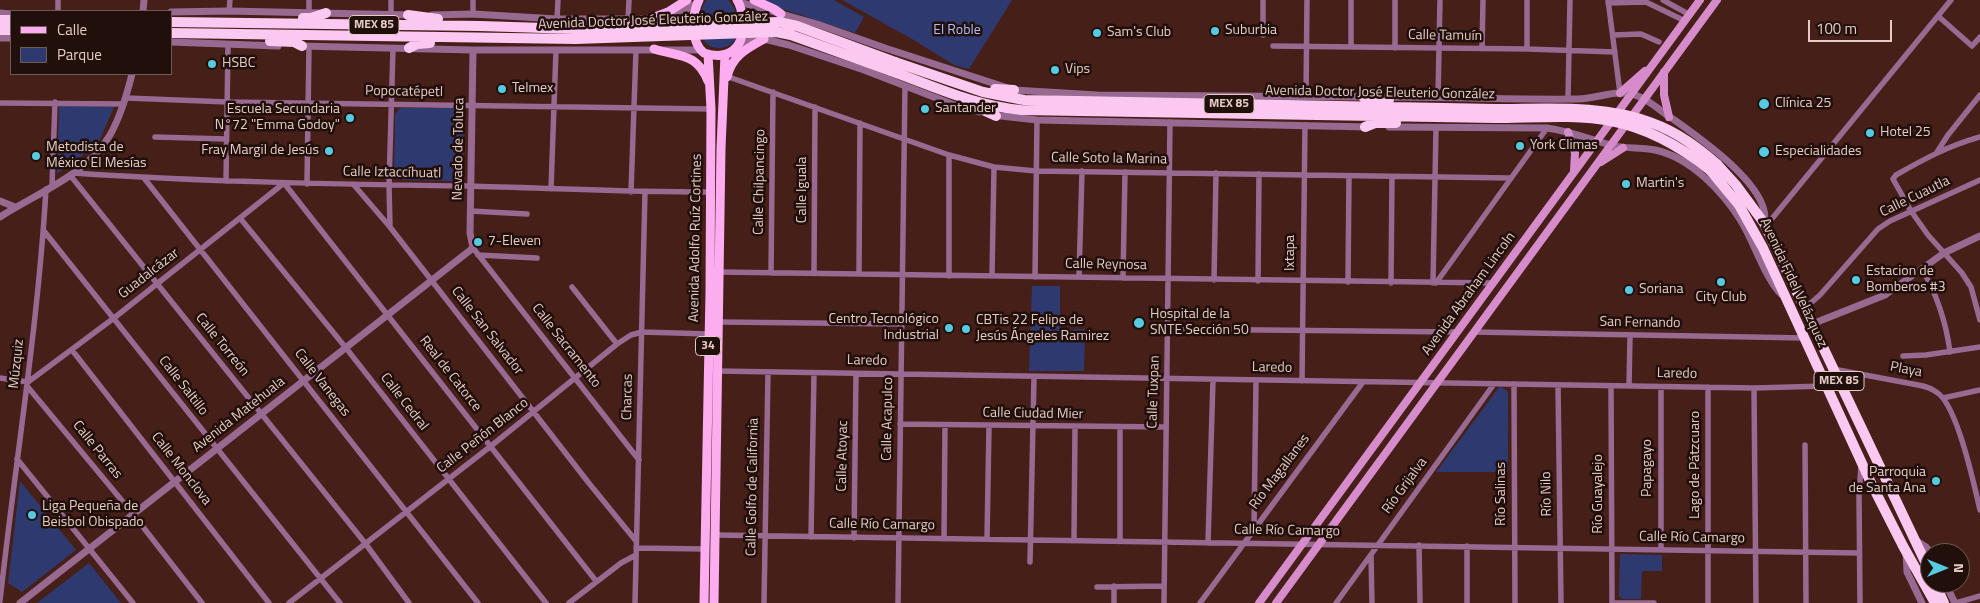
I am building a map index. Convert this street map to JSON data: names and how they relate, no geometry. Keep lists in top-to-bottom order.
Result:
{
  "streets": {
    "highway": ["Avenida Doctor José Eleuterio González", "MEX 85", "Avenida Fidel Velázquez"],
    "main road": ["Avenida Adolfo Ruíz Cortines", "Avenida Abraham Lincoln", "34"],
    "street": [
      "Calle Tamuín",
      "Popocatépetl",
      "Nevado de Toluca",
      "Calle Soto la Marina",
      "Calle Iztaccíhuatl",
      "Calle Chilpancingo",
      "Calle Iguala",
      "Calle Cuautla",
      "Ixtapa",
      "Calle Reynosa",
      "Guadalcázar",
      "San Fernando",
      "Calle San Salvador",
      "Calle Torreón",
      "Calle Sacramento",
      "Laredo",
      "Múzquiz",
      "Playa",
      "Real de Catorce",
      "Calle Vanegas",
      "Calle Saltillo",
      "Calle Tuxpan",
      "Charcas",
      "Calle Cedral",
      "Calle Ciudad Mier",
      "Avenida Matehuala",
      "Calle Acapulco",
      "Calle Peñón Blanco",
      "Calle Parras",
      "Calle Atoyac",
      "Lago de Pátzcuaro",
      "Papagayo",
      "Calle Monclova",
      "Río Magallanes",
      "Río Grijalva",
      "Calle Golfo de California",
      "Río Salinas",
      "Río Nilo",
      "Río Guayalejo",
      "Calle Río Camargo"
    ]
  },
  "crossings": [
    ["Avenida Doctor José Eleuterio González", "Nevado de Toluca"],
    ["Avenida Doctor José Eleuterio González", "Avenida Adolfo Ruíz Cortines"],
    ["Avenida Doctor José Eleuterio González", "Avenida Fidel Velázquez"],
    ["Avenida Doctor José Eleuterio González", "34"],
    ["Popocatépetl", "Nevado de Toluca"],
    ["Popocatépetl", "Avenida Adolfo Ruíz Cortines"],
    ["Popocatépetl", "Múzquiz"],
    ["Nevado de Toluca", "Calle Iztaccíhuatl"],
    ["Nevado de Toluca", "Calle Sacramento"],
    ["Nevado de Toluca", "Avenida Matehuala"],
    ["Calle Soto la Marina", "Calle Chilpancingo"],
    ["Calle Soto la Marina", "Calle Iguala"],
    ["Calle Soto la Marina", "Avenida Adolfo Ruíz Cortines"],
    ["Calle Soto la Marina", "Ixtapa"],
    ["Calle Soto la Marina", "Calle Tuxpan"],
    ["Calle Soto la Marina", "Calle Acapulco"],
    ["Calle Iztaccíhuatl", "Avenida Adolfo Ruíz Cortines"],
    ["Calle Iztaccíhuatl", "Guadalcázar"],
    ["Calle Iztaccíhuatl", "Calle San Salvador"],
    ["Calle Iztaccíhuatl", "Calle Torreón"],
    ["Calle Iztaccíhuatl", "Real de Catorce"],
    ["Calle Iztaccíhuatl", "Calle Vanegas"],
    ["Calle Iztaccíhuatl", "Charcas"],
    ["Calle Chilpancingo", "Calle Reynosa"],
    ["Calle Iguala", "Calle Reynosa"],
    ["Calle Cuautla", "Avenida Fidel Velázquez"],
    ["Avenida Adolfo Ruíz Cortines", "Calle Reynosa"],
    ["Avenida Adolfo Ruíz Cortines", "34"],
    ["Avenida Adolfo Ruíz Cortines", "Laredo"],
    ["Avenida Adolfo Ruíz Cortines", "Calle Peñón Blanco"],
    ["Avenida Adolfo Ruíz Cortines", "Calle Río Camargo"],
    ["Ixtapa", "Calle Reynosa"],
    ["Ixtapa", "Laredo"],
    ["Calle Reynosa", "Avenida Abraham Lincoln"],
    ["Calle Reynosa", "Calle Tuxpan"],
    ["Calle Reynosa", "Calle Acapulco"],
    ["Guadalcázar", "Calle Torreón"],
    ["Guadalcázar", "Múzquiz"],
    ["Guadalcázar", "Real de Catorce"],
    ["Guadalcázar", "Calle Vanegas"],
    ["Guadalcázar", "Calle Saltillo"],
    ["Guadalcázar", "Calle Cedral"],
    ["Guadalcázar", "Calle Parras"],
    ["Guadalcázar", "Calle Monclova"],
    ["Avenida Fidel Velázquez", "San Fernando"],
    ["Avenida Fidel Velázquez", "Laredo"],
    ["Avenida Fidel Velázquez", "Playa"],
    ["Avenida Abraham Lincoln", "Laredo"],
    ["Avenida Abraham Lincoln", "Calle Río Camargo"],
    ["Calle San Salvador", "Charcas"],
    ["Calle San Salvador", "Avenida Matehuala"],
    ["Calle San Salvador", "Calle Peñón Blanco"],
    ["Calle Torreón", "Avenida Matehuala"],
    ["Calle Torreón", "Calle Peñón Blanco"],
    ["Calle Sacramento", "Charcas"],
    ["Calle Sacramento", "Avenida Matehuala"],
    ["Calle Sacramento", "Calle Peñón Blanco"],
    ["Laredo", "Calle Tuxpan"],
    ["Laredo", "Calle Acapulco"],
    ["Laredo", "Calle Atoyac"],
    ["Laredo", "Lago de Pátzcuaro"],
    ["Laredo", "Papagayo"],
    ["Laredo", "Río Magallanes"],
    ["Laredo", "Río Grijalva"],
    ["Laredo", "Calle Golfo de California"],
    ["Laredo", "Río Salinas"],
    ["Laredo", "Río Nilo"],
    ["Laredo", "Río Guayalejo"],
    ["Múzquiz", "Calle Saltillo"],
    ["Múzquiz", "Calle Parras"],
    ["Real de Catorce", "Avenida Matehuala"],
    ["Real de Catorce", "Calle Peñón Blanco"],
    ["Calle Vanegas", "Avenida Matehuala"],
    ["Calle Vanegas", "Calle Peñón Blanco"],
    ["Calle Saltillo", "Avenida Matehuala"],
    ["Calle Saltillo", "Calle Peñón Blanco"],
    ["Calle Tuxpan", "Calle Ciudad Mier"],
    ["Calle Tuxpan", "Calle Río Camargo"],
    ["Charcas", "Calle Peñón Blanco"],
    ["Calle Cedral", "Avenida Matehuala"],
    ["Calle Cedral", "Calle Peñón Blanco"],
    ["Calle Ciudad Mier", "Calle Acapulco"],
    ["Avenida Matehuala", "Calle Parras"],
    ["Avenida Matehuala", "Calle Monclova"],
    ["Calle Acapulco", "Calle Río Camargo"],
    ["Calle Atoyac", "Calle Río Camargo"],
    ["Lago de Pátzcuaro", "Calle Río Camargo"],
    ["Papagayo", "Calle Río Camargo"],
    ["Río Magallanes", "Calle Río Camargo"],
    ["Río Grijalva", "Calle Río Camargo"],
    ["Calle Golfo de California", "Calle Río Camargo"],
    ["Río Salinas", "Calle Río Camargo"],
    ["Río Nilo", "Calle Río Camargo"],
    ["Río Guayalejo", "Calle Río Camargo"]
  ],
  "parks": ["El Roble"],
  "places": [
    "Suburbia",
    "Sam's Club",
    "HSBC",
    "Vips",
    "Telmex",
    "Clínica 25",
    "Santander",
    "Escuela Secundaria N°72 \"Emma Godoy\"",
    "Hotel 25",
    "York Climas",
    "Fray Margil de Jesús",
    "Especialidades",
    "Metodista de México El Mesías",
    "Martin's",
    "7-Eleven",
    "Estacion de Bomberos #3",
    "City Club",
    "Soriana",
    "Hospital de la SNTE Sección 50",
    "Centro Tecnológico Industrial",
    "CBTis 22 Felipe de Jesús Ángeles Ramirez",
    "Parroquia de Santa Ana",
    "Liga Pequeña de Beisbol Obispado"
  ],
  "legend": ["Calle", "Parque"],
  "scale_bar": "100 m",
  "north": "right"
}
